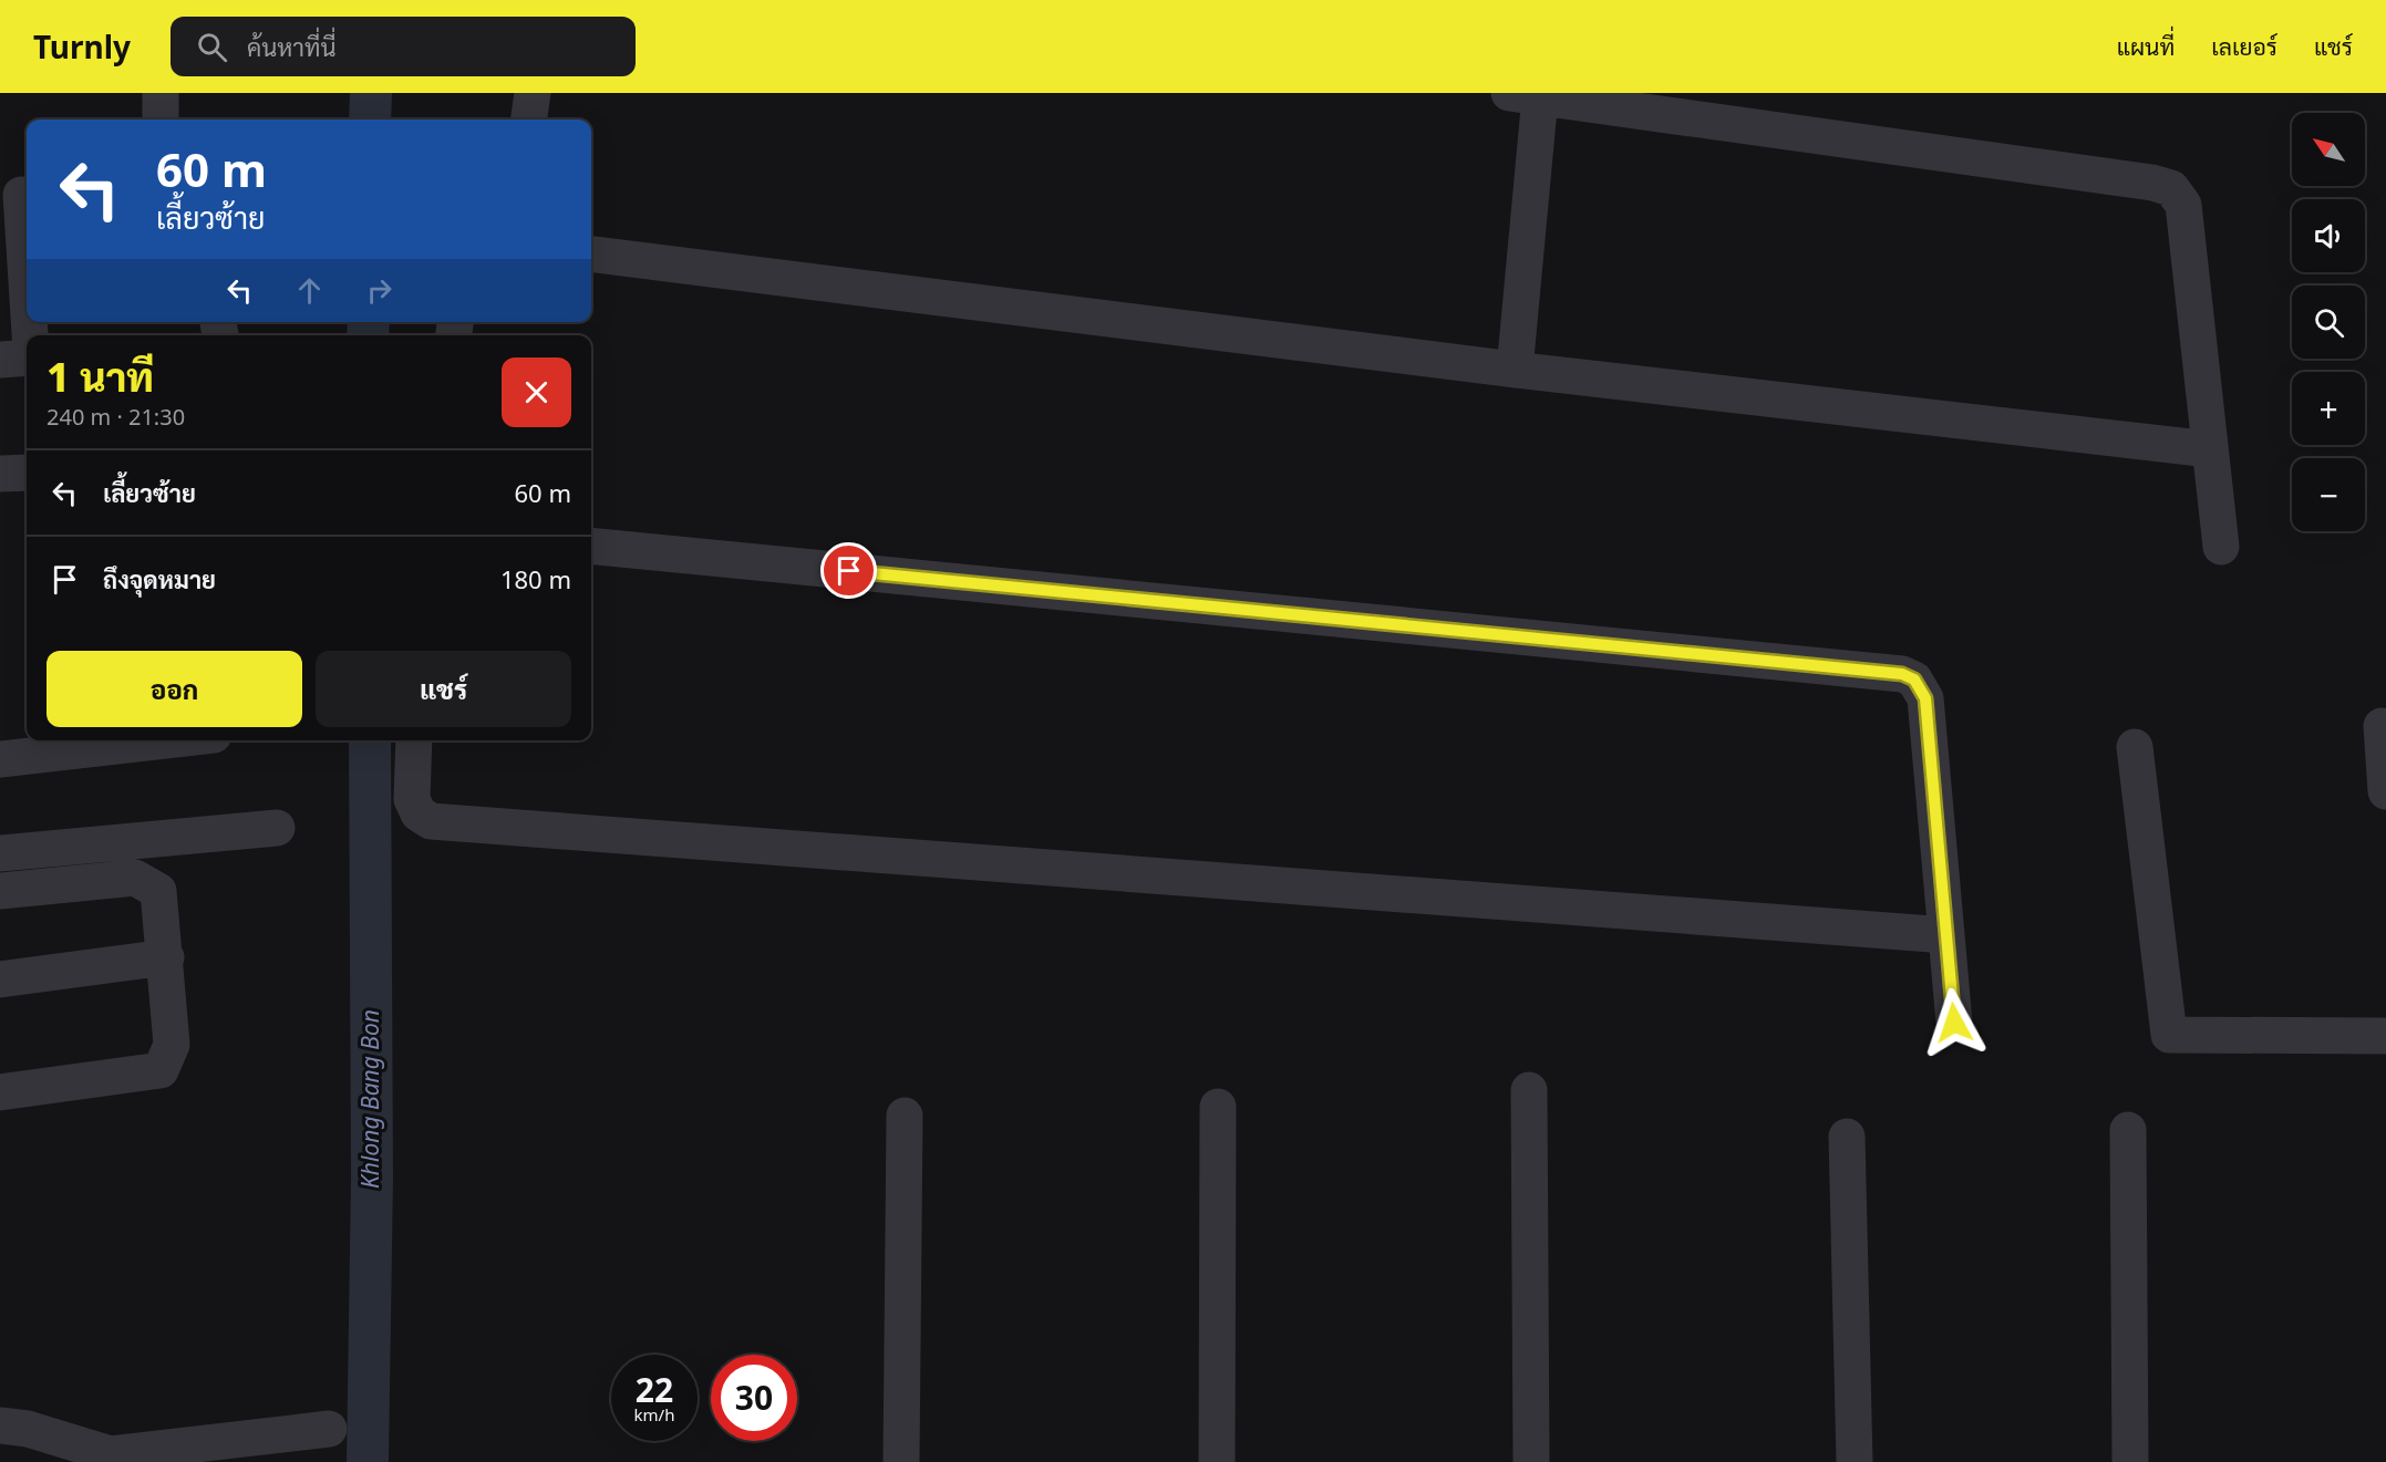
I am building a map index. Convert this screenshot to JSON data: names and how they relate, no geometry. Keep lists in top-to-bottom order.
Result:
{
  "water": ["Khlong Bang Bon"],
  "north": "top left",
  "page": {
    "header": "Turnly",
    "search": "ค้นหาที่นี่",
    "nav": ["แผนที่", "เลเยอร์", "แชร์"],
    "map_buttons": ["+", "−"],
    "turn": ["60 m", "เลี้ยวซ้าย"],
    "heading": ["1 นาที", "240 m · 21:30"],
    "list": [
      {
        "name": "เลี้ยวซ้าย",
        "value": "60 m"
      },
      {
        "name": "ถึงจุดหมาย",
        "value": "180 m"
      }
    ],
    "buttons": ["ออก", "แชร์"],
    "speed": "22 km/h",
    "limit": "30"
  }
}
